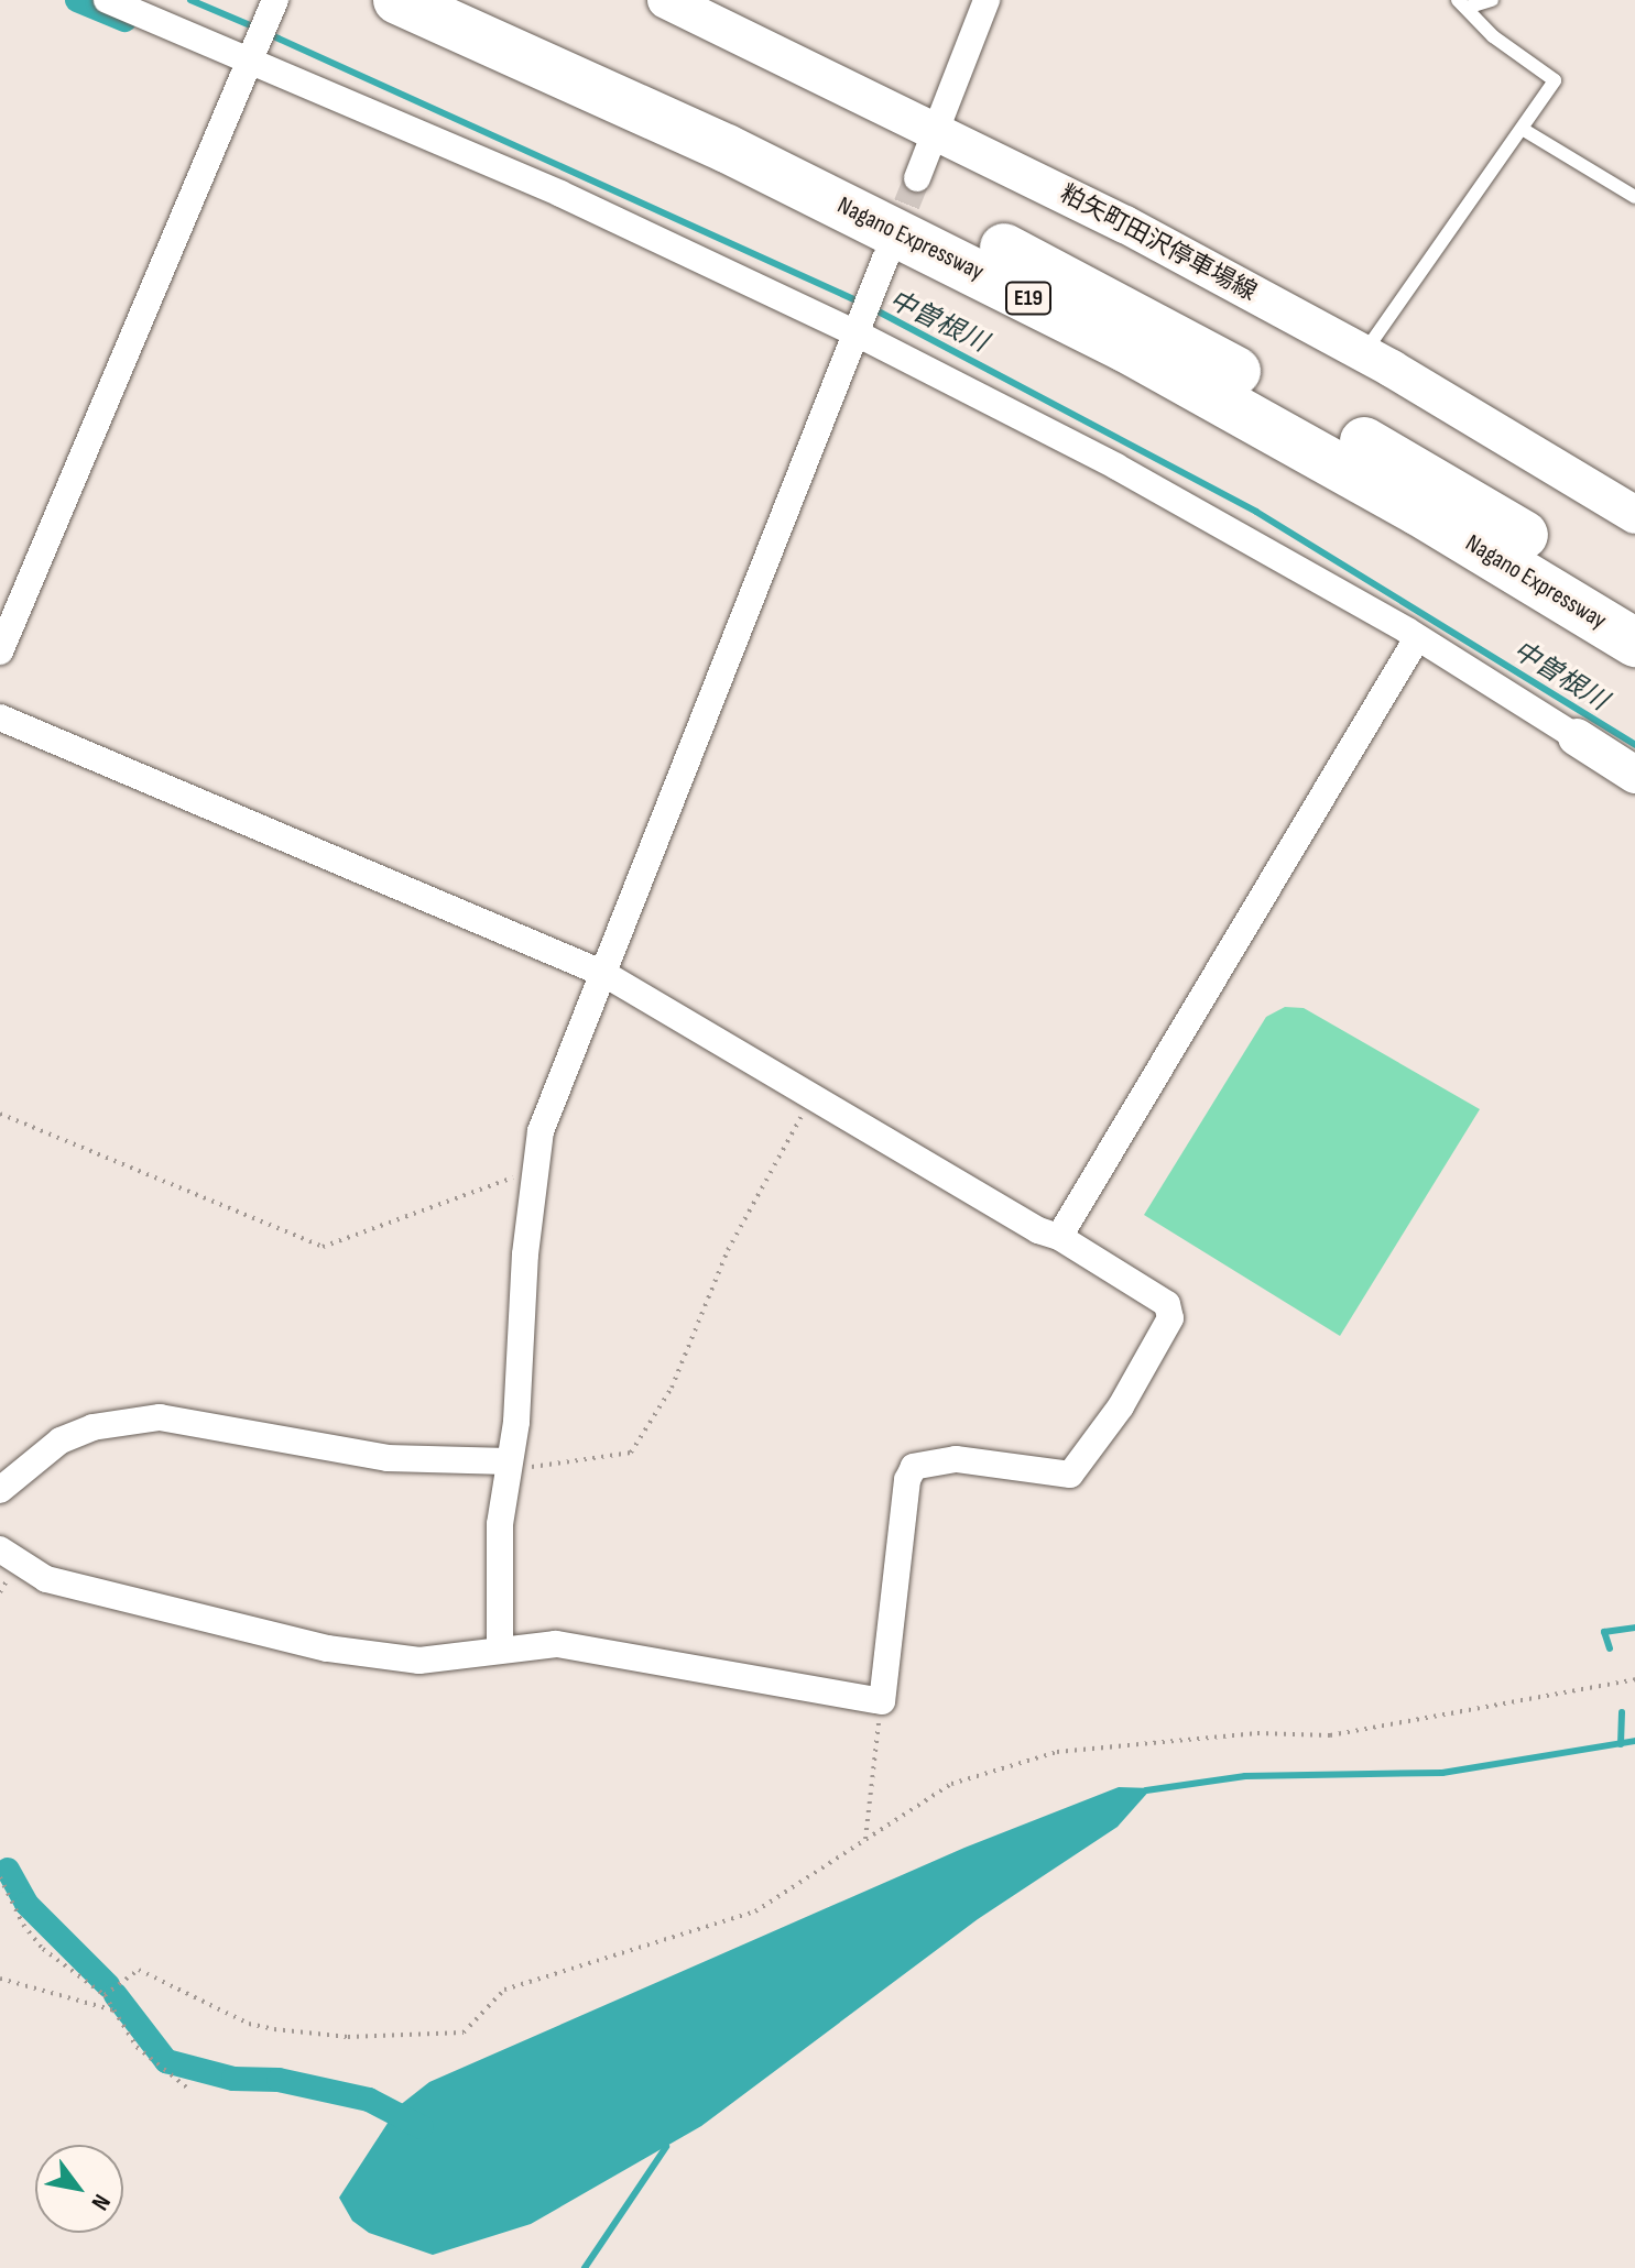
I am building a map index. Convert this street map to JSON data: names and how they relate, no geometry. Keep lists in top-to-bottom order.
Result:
{
  "streets": {
    "highway": ["Nagano Expressway", "E19"],
    "main road": ["粕矢町田沢停車場線"]
  },
  "water": ["中曽根川"],
  "north": "bottom right"
}
